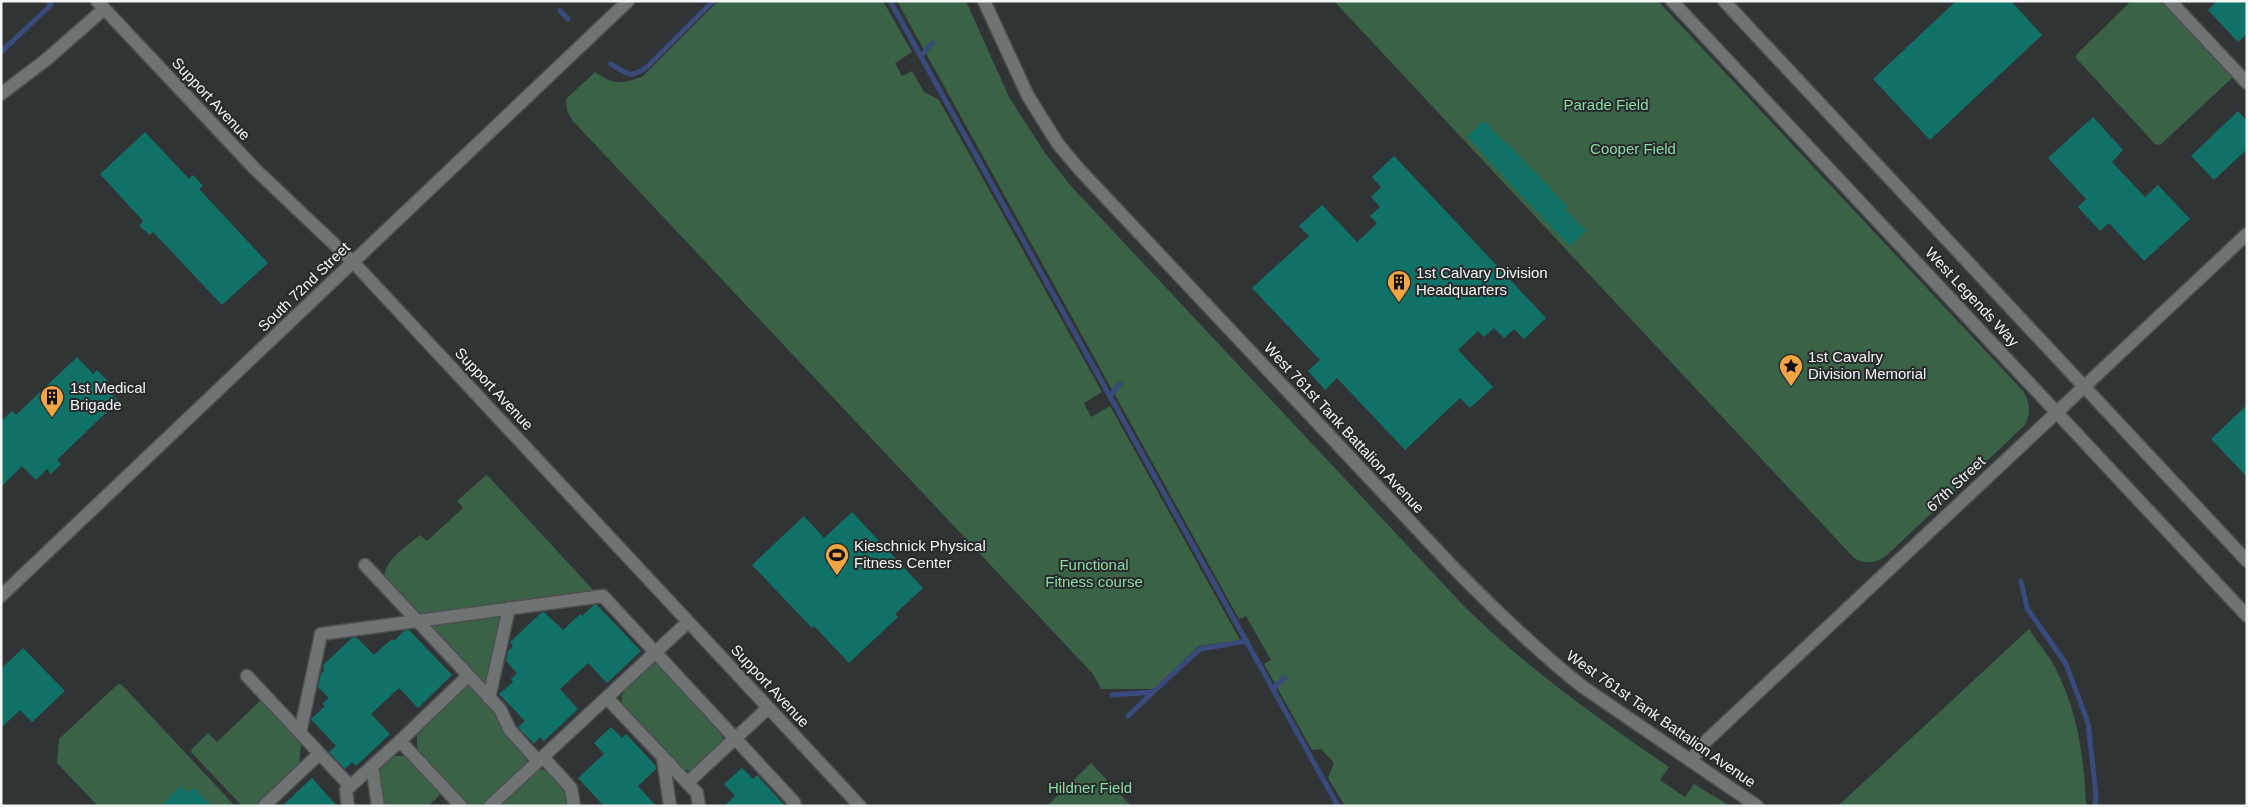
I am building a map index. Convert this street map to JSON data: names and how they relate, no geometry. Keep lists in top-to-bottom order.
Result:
{
  "streets": {
    "street": [
      "Support Avenue",
      "South 72nd Street",
      "West Legends Way",
      "West 761st Tank Battalion Avenue",
      "67th Street"
    ]
  },
  "crossings": [
    ["Support Avenue", "South 72nd Street"],
    ["West Legends Way", "67th Street"],
    ["West 761st Tank Battalion Avenue", "67th Street"]
  ],
  "parks": [
    "Parade Field",
    "Cooper Field",
    "Functional Fitness course",
    "Hildner Field"
  ],
  "places": {
    "building": ["1st Calvary Division Headquarters", "1st Medical Brigade"],
    "place": ["1st Cavalry Division Memorial"],
    "sports": ["Kieschnick Physical Fitness Center"]
  }
}
